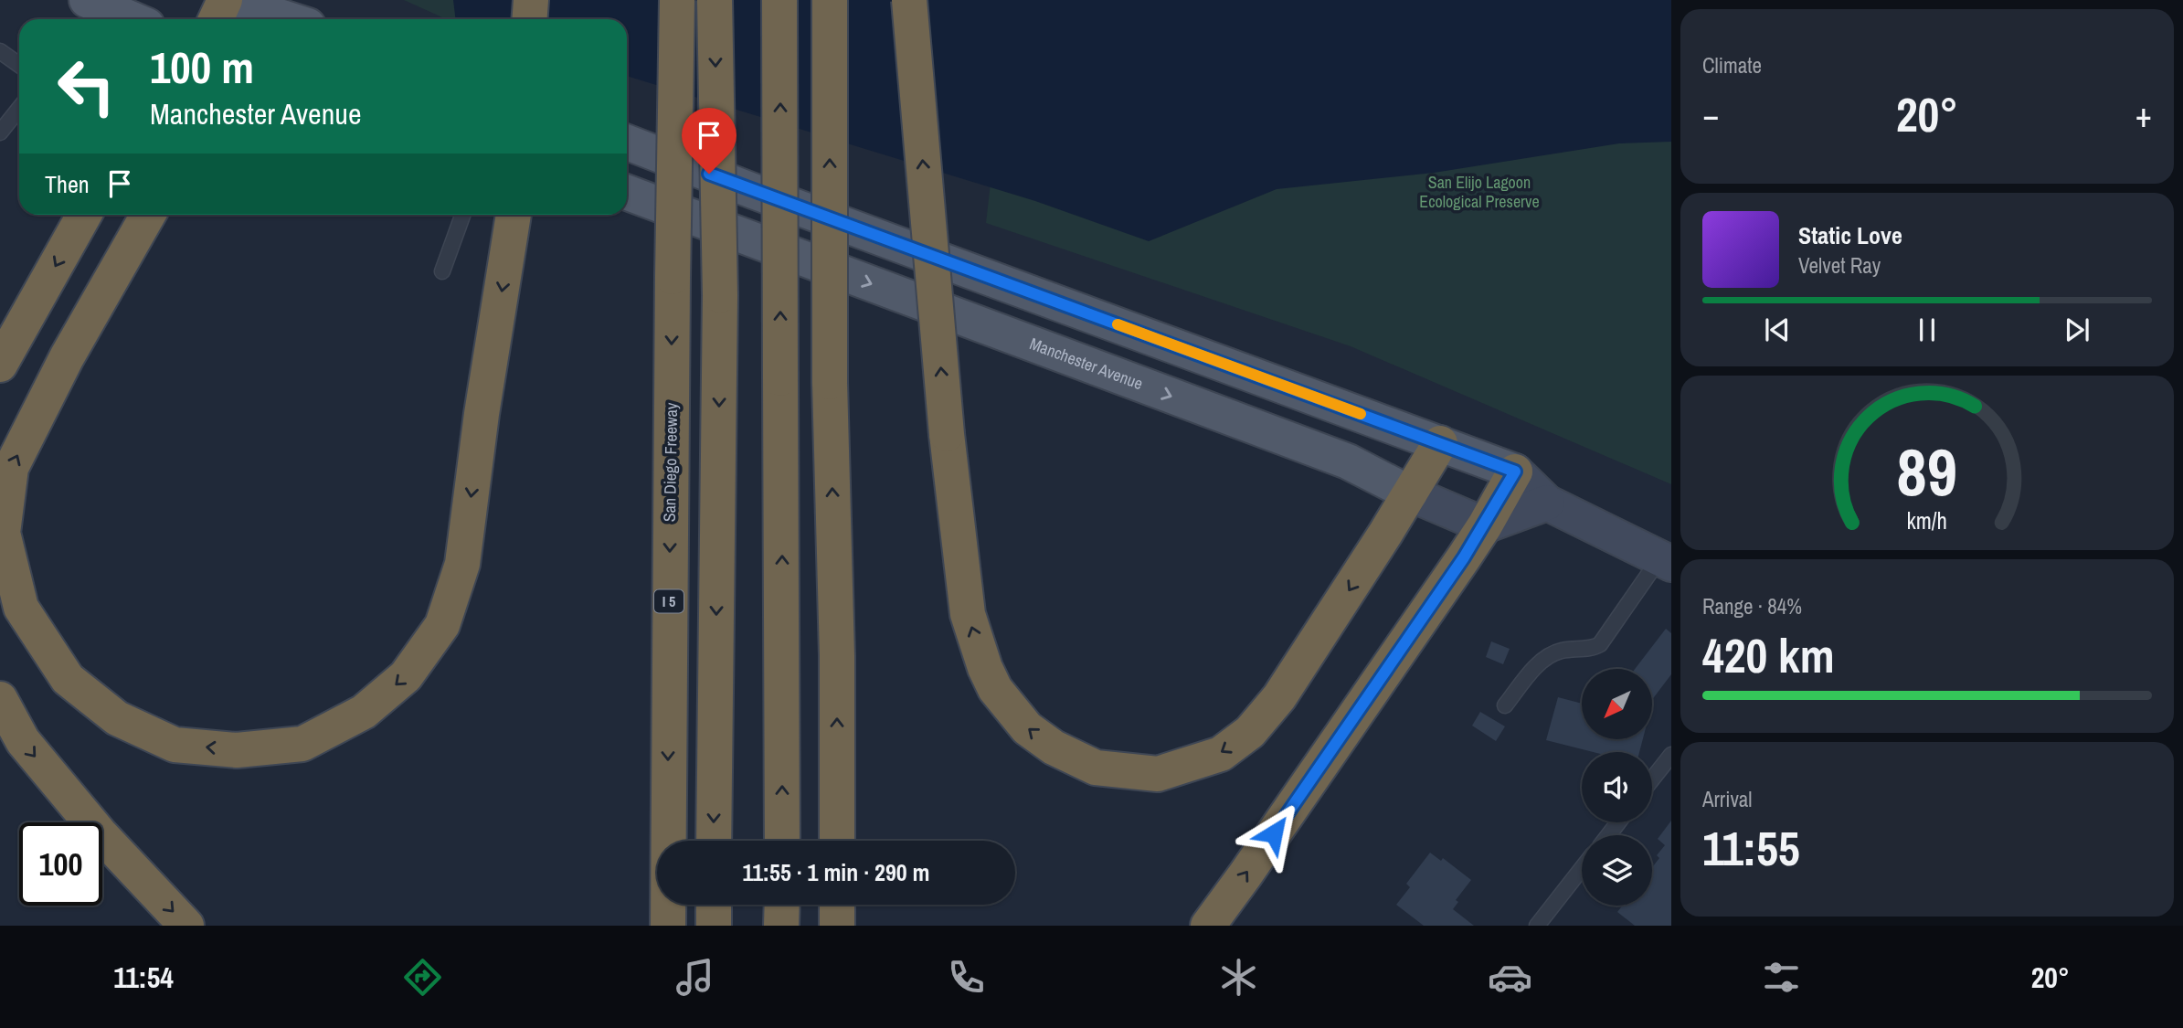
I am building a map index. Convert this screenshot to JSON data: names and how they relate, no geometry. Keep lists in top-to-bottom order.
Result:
{
  "streets": {
    "highway": ["San Diego Freeway", "I 5"],
    "main road": ["Manchester Avenue"]
  },
  "parks": ["San Elijo Lagoon Ecological Preserve"],
  "north": "bottom left",
  "page": {
    "tile": [
      "Climate",
      ["Range · 84%", "420 km"],
      ["Arrival", "11:55"]
    ],
    "turn": ["100 m", "Manchester Avenue"],
    "heat": ["−", "20°", "+"],
    "then": "Then",
    "song": ["Static Love", "Velvet Ray"],
    "limit": "100",
    "trip": "11:55 · 1 min · 290 m",
    "tabs": ["11:54", "20°"],
    "gauge": ["89", "km/h"]
  }
}
